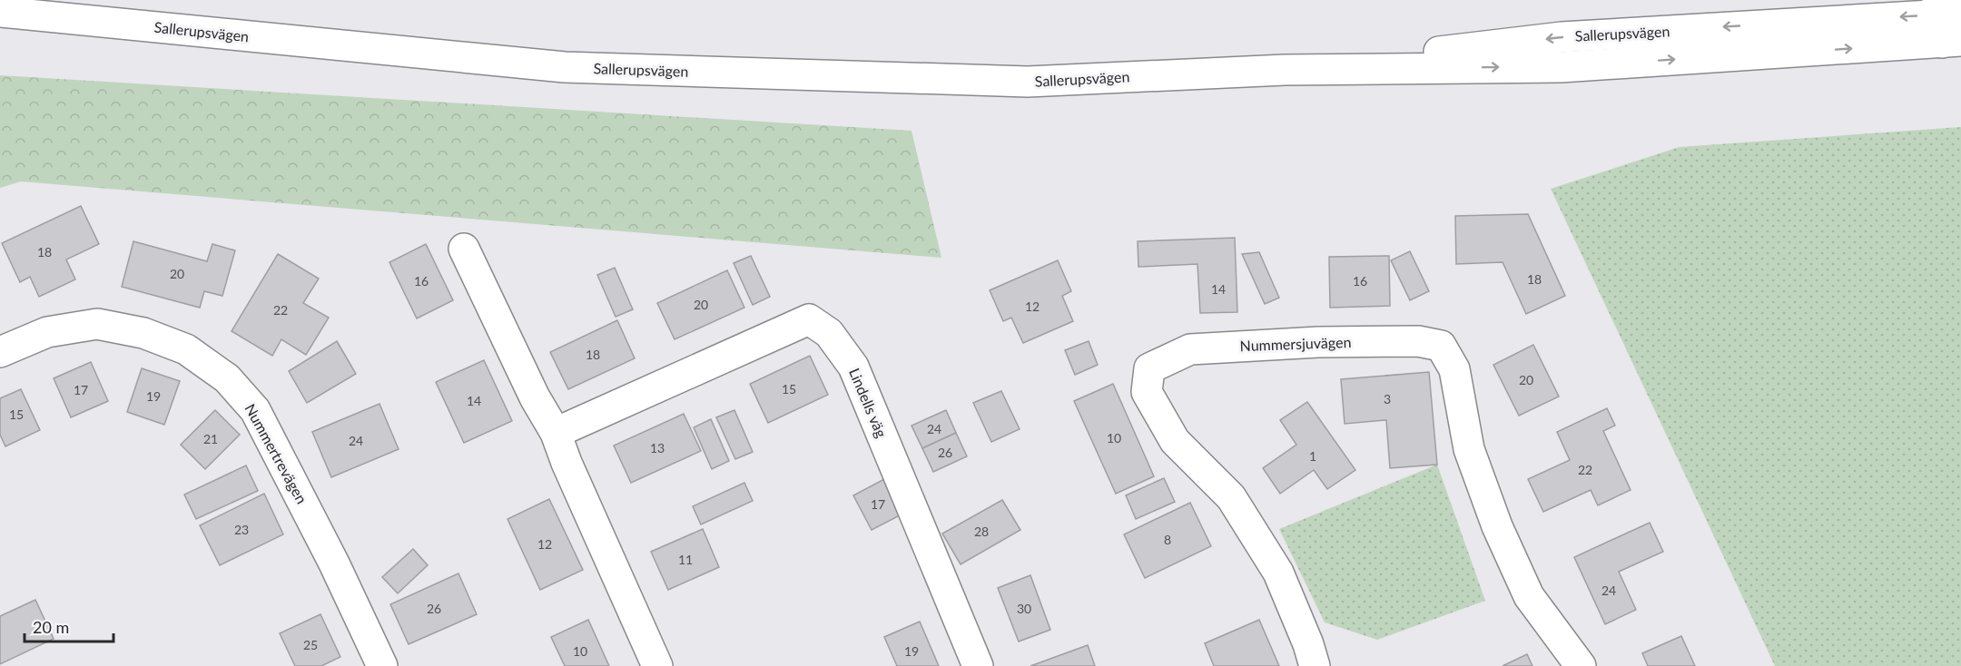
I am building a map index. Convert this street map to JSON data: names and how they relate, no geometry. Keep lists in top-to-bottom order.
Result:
{
  "streets": {
    "street": [
      "Sallerupsvägen",
      "Nummersjuvägen",
      "Lindells väg",
      "Nummertrevägen"
    ]
  },
  "house_numbers": [
    "18",
    "20",
    "18",
    "16",
    "16",
    "14",
    "20",
    "12",
    "22",
    "18",
    "20",
    "15",
    "17",
    "19",
    "3",
    "14",
    "15",
    "24",
    "10",
    "21",
    "24",
    "13",
    "26",
    "1",
    "22",
    "17",
    "23",
    "28",
    "8",
    "12",
    "11",
    "24",
    "26",
    "30",
    "25",
    "10",
    "19"
  ],
  "scale_bar": "20 m"
}
